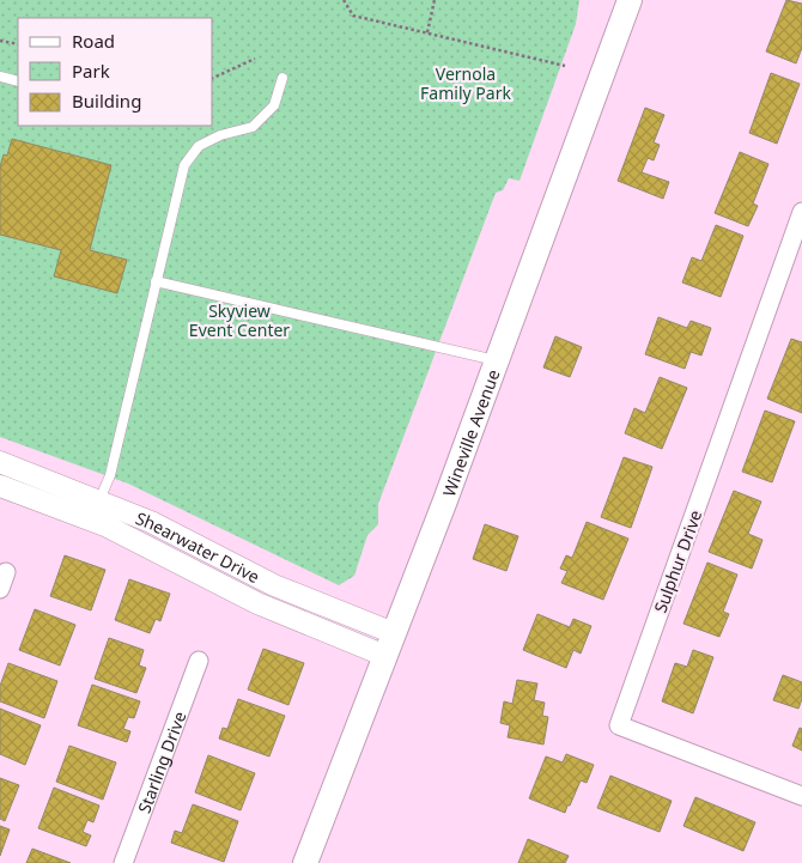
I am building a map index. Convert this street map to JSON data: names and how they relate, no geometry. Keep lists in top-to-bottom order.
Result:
{
  "streets": {
    "main road": ["Wineville Avenue"],
    "street": ["Shearwater Drive", "Sulphur Drive", "Starling Drive"]
  },
  "crossings": [
    ["Wineville Avenue", "Shearwater Drive"]
  ],
  "parks": ["Vernola Family Park", "Skyview Event Center"],
  "legend": ["Road", "Park", "Building"]
}
